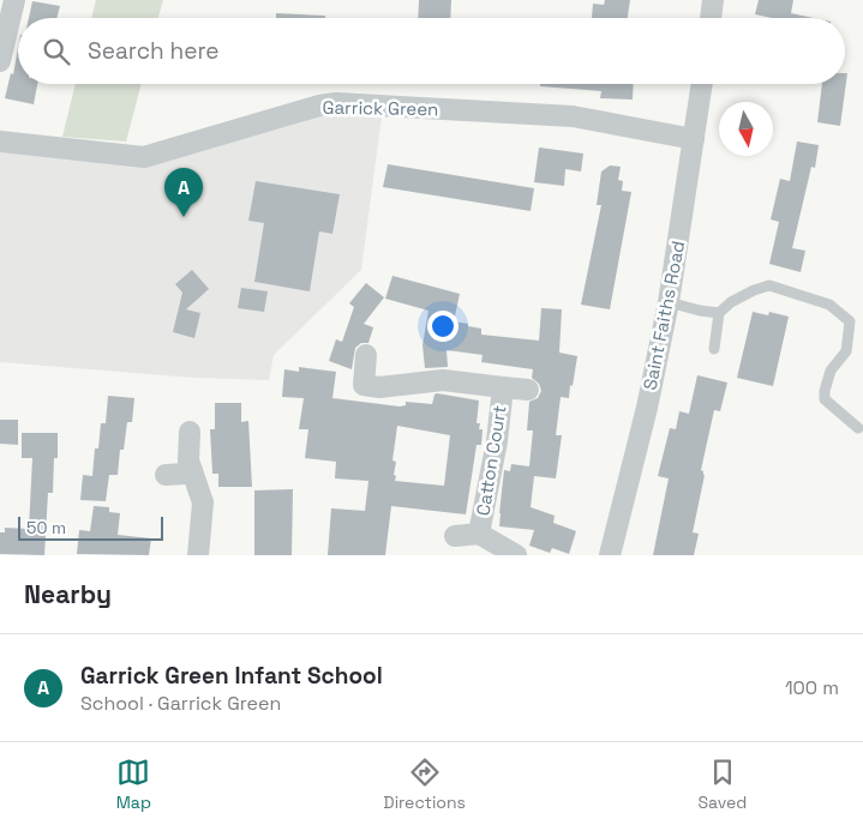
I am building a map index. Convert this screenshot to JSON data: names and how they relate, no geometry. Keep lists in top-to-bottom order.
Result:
{
  "streets": {
    "street": ["Garrick Green", "Saint Faiths Road", "Catton Court"]
  },
  "crossings": [
    ["Garrick Green", "Saint Faiths Road"]
  ],
  "scale_bar": "50 m",
  "north": "bottom",
  "page": {
    "search": "Search here",
    "pins": "A",
    "scale": "50 m",
    "heading": "Nearby",
    "list": [
      {
        "mark": "A",
        "name": "Garrick Green Infant School",
        "note": "School · Garrick Green",
        "value": "100 m"
      }
    ],
    "nav": ["Map", "Directions", "Saved"]
  }
}
